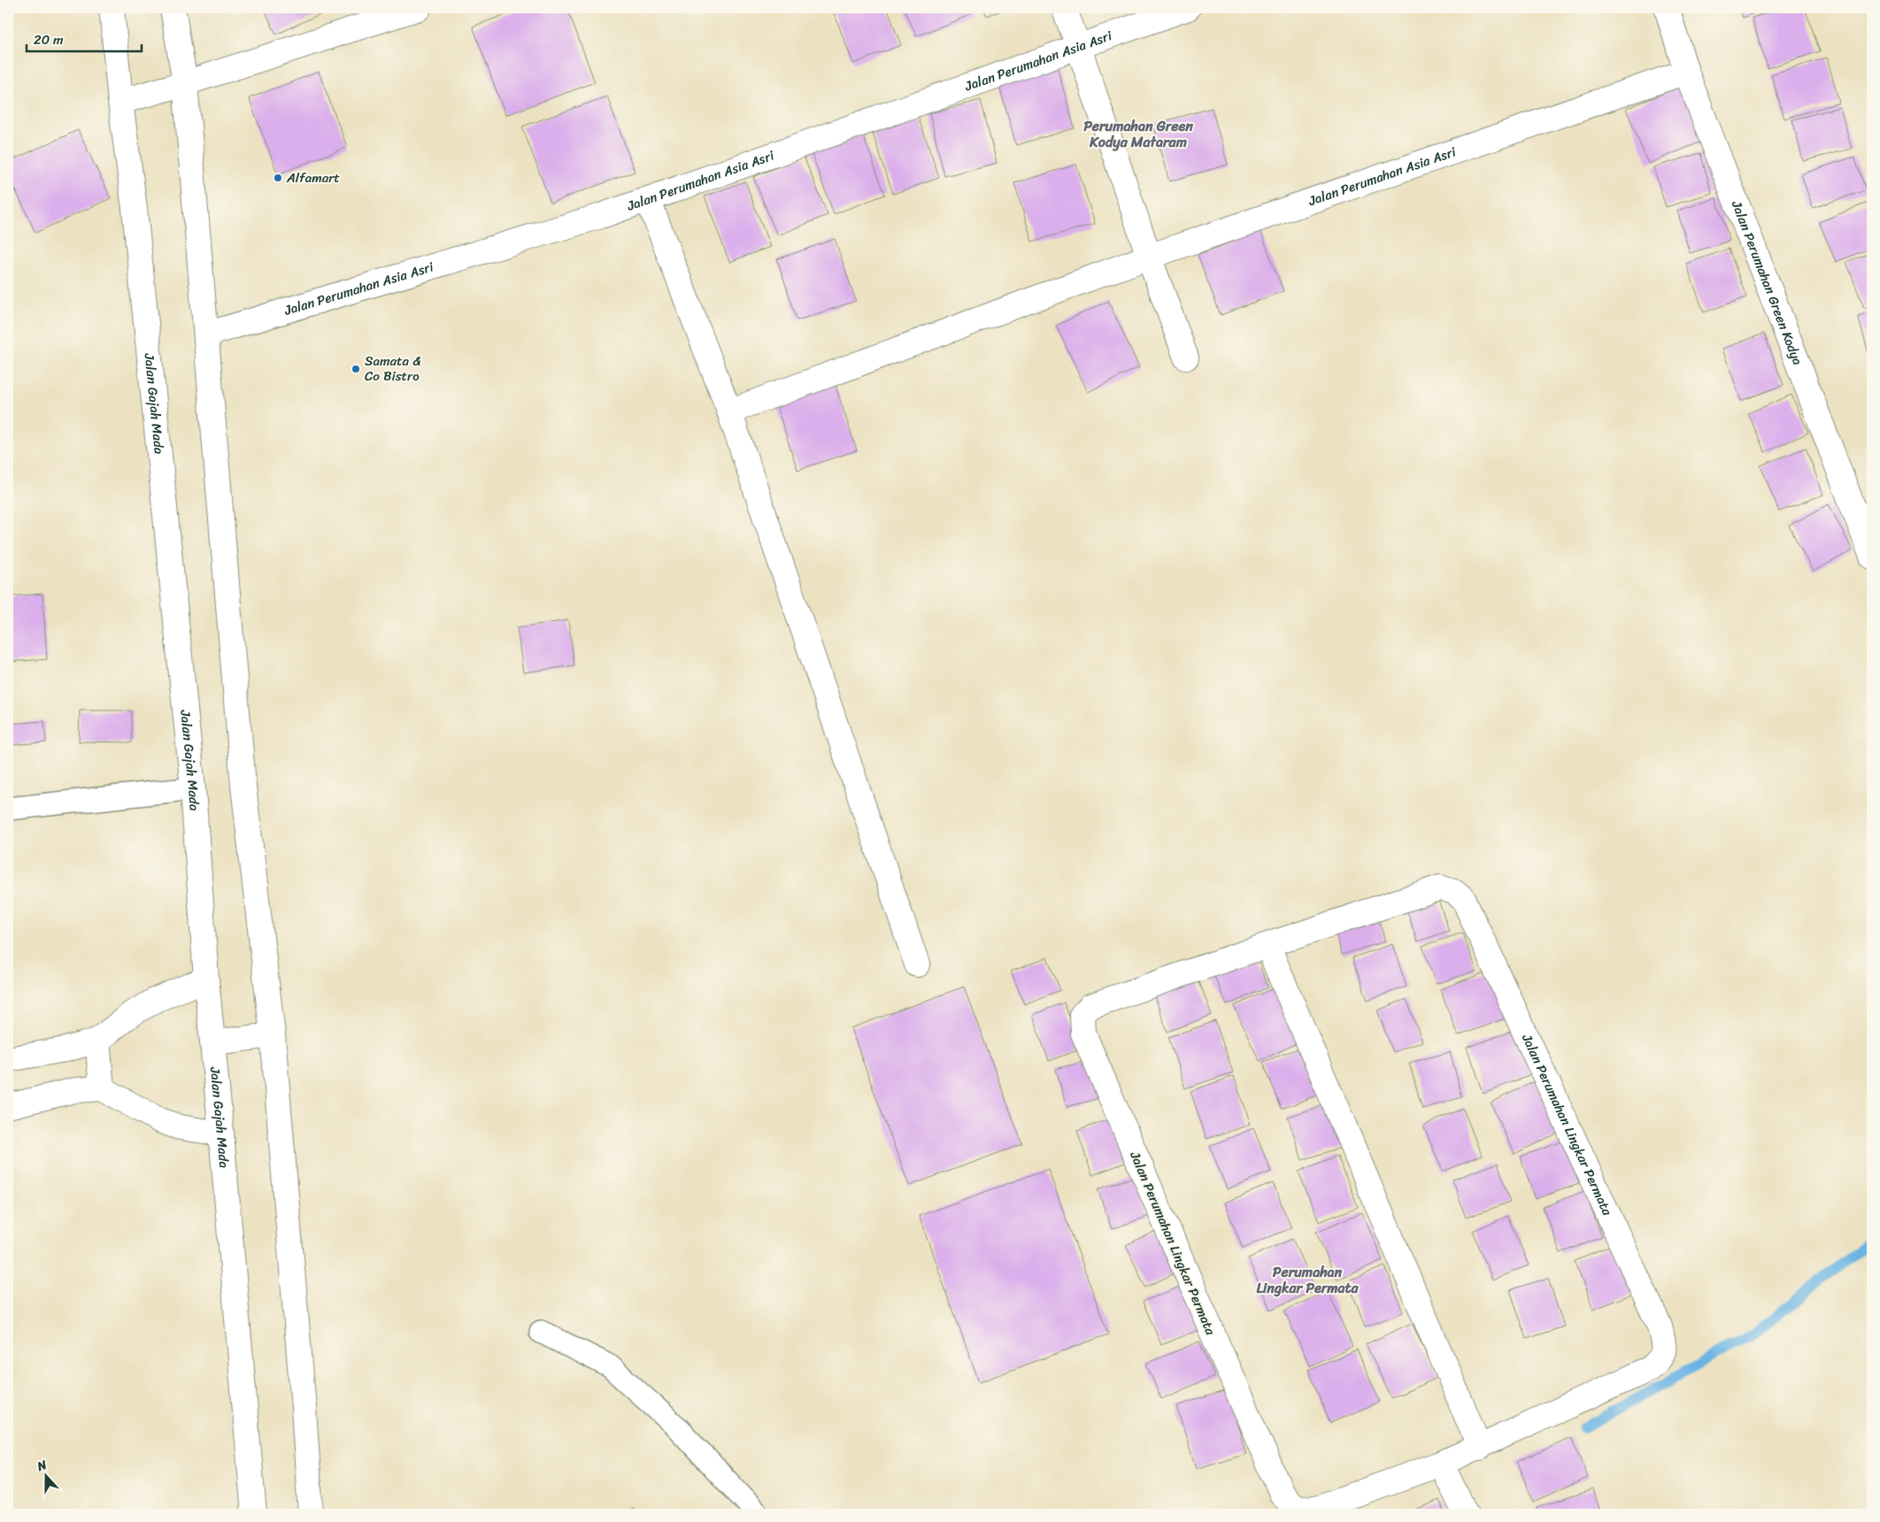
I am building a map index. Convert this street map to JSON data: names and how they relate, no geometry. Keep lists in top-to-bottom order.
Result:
{
  "streets": {
    "street": [
      "Jalan Perumahan Asia Asri",
      "Jalan Perumahan Green Kodya",
      "Jalan Gajah Mada",
      "Jalan Perumahan Lingkar Permata"
    ]
  },
  "crossings": [
    ["Jalan Perumahan Asia Asri", "Jalan Perumahan Green Kodya"]
  ],
  "districts": ["Perumahan Green Kodya Mataram", "Perumahan Lingkar Permata"],
  "places": ["Alfamart", "Samata & Co Bistro"],
  "scale_bar": "20 m",
  "north": "top"
}
